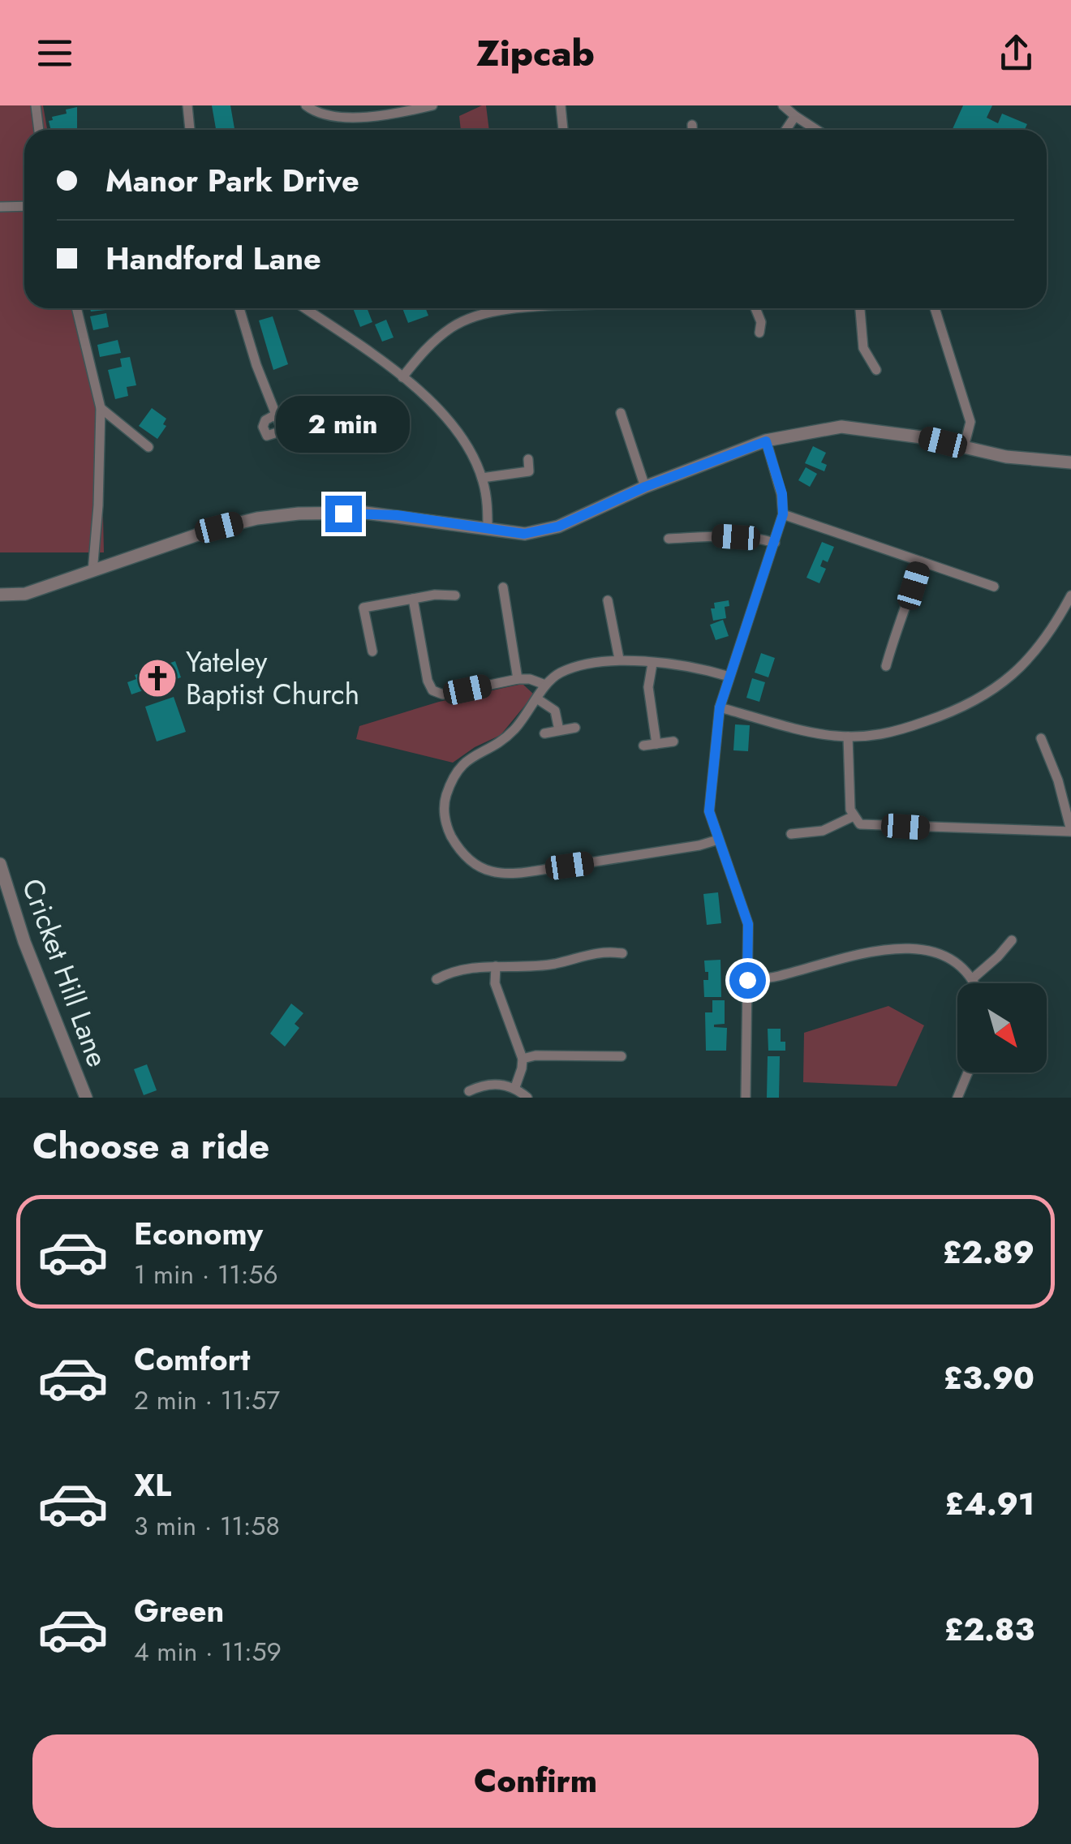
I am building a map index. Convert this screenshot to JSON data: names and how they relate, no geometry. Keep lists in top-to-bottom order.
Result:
{
  "streets": {
    "street": ["Cricket Hill Lane"]
  },
  "places": {
    "church": ["Yateley Baptist Church"]
  },
  "north": "bottom right",
  "page": {
    "header": "Zipcab",
    "banner": ["Manor Park Drive", "Handford Lane"],
    "bubble": "2 min",
    "heading": "Choose a ride",
    "list": [
      {
        "name": "Economy",
        "note": "1 min · 11:56",
        "value": "£2.89"
      },
      {
        "name": "Comfort",
        "note": "2 min · 11:57",
        "value": "£3.90"
      },
      {
        "name": "XL",
        "note": "3 min · 11:58",
        "value": "£4.91"
      },
      {
        "name": "Green",
        "note": "4 min · 11:59",
        "value": "£2.83"
      }
    ],
    "buttons": "Confirm"
  }
}
